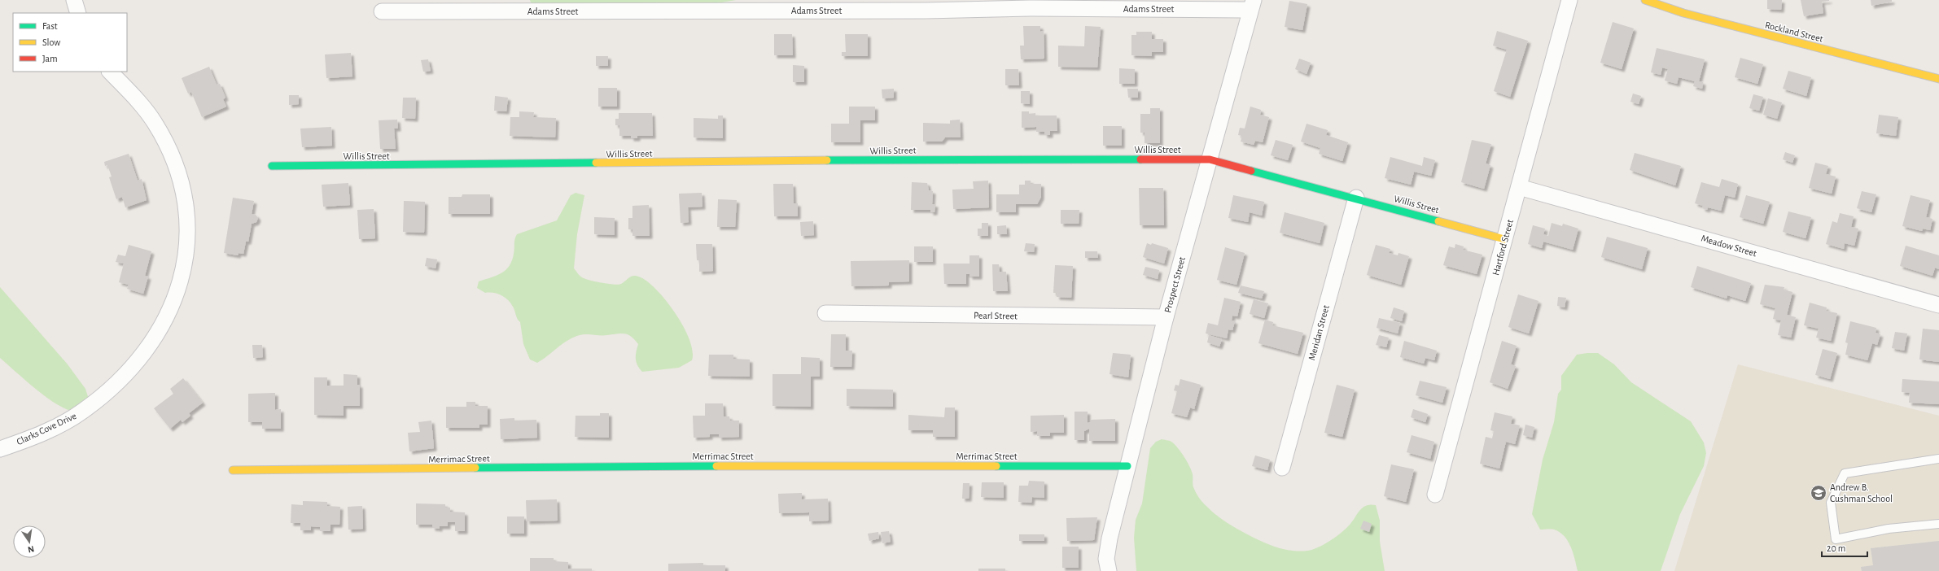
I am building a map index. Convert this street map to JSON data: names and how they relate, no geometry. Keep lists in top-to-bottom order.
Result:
{
  "streets": {
    "street": [
      "Adams Street",
      "Rockland Street",
      "Willis Street",
      "Meadow Street",
      "Hartford Street",
      "Prospect Street",
      "Pearl Street",
      "Meridan Street",
      "Clarks Cove Drive",
      "Merrimac Street"
    ]
  },
  "crossings": [
    ["Adams Street", "Prospect Street"],
    ["Willis Street", "Hartford Street"],
    ["Willis Street", "Prospect Street"],
    ["Willis Street", "Meridan Street"],
    ["Meadow Street", "Hartford Street"],
    ["Prospect Street", "Pearl Street"],
    ["Prospect Street", "Merrimac Street"]
  ],
  "places": {
    "school or university": ["Andrew B. Cushman School"]
  },
  "legend": ["Fast", "Slow", "Jam"],
  "scale_bar": "20 m",
  "north": "bottom"
}
